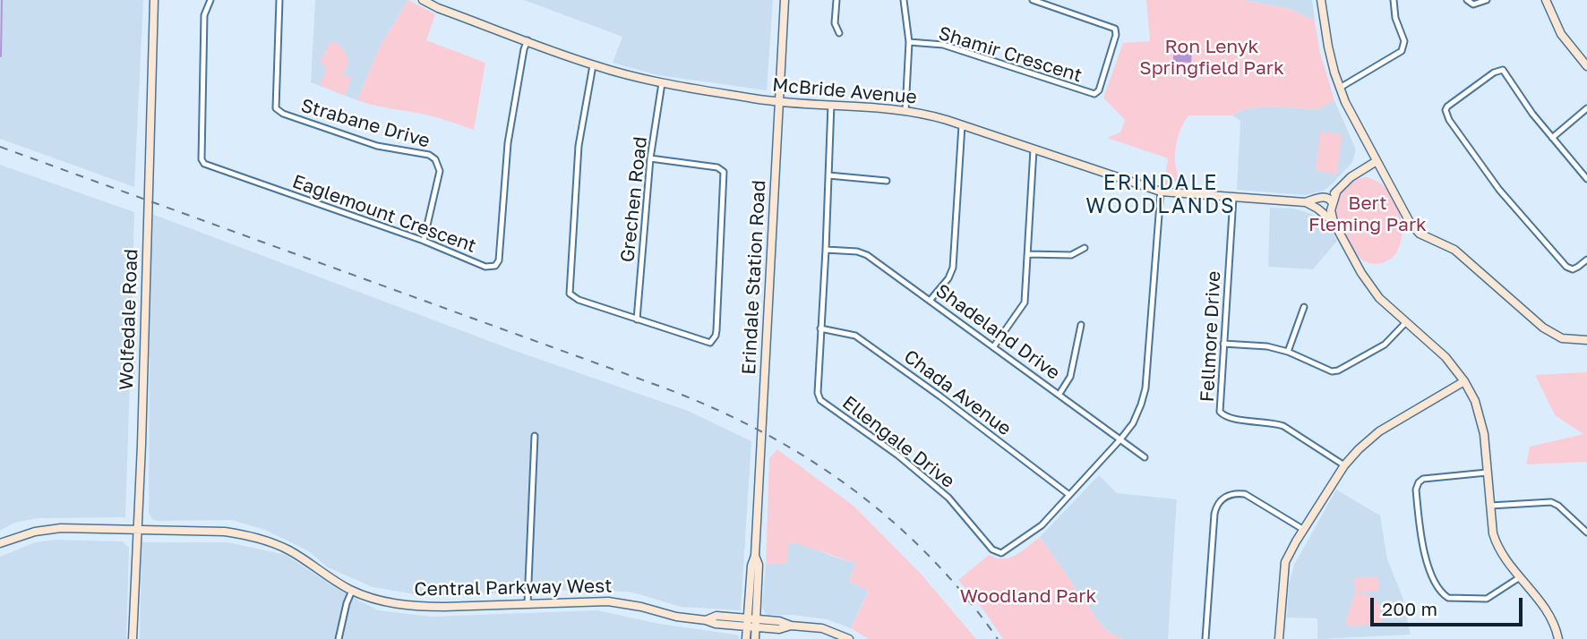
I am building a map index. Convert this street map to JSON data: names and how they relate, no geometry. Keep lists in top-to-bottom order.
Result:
{
  "streets": {
    "street": [
      "Shamir Crescent",
      "McBride Avenue",
      "Strabane Drive",
      "Grechen Road",
      "Eaglemount Crescent",
      "Erindale Station Road",
      "Wolfedale Road",
      "Shadeland Drive",
      "Fellmore Drive",
      "Chada Avenue",
      "Ellengale Drive",
      "Central Parkway West"
    ]
  },
  "crossings": [
    ["McBride Avenue", "Grechen Road"],
    ["McBride Avenue", "Eaglemount Crescent"],
    ["McBride Avenue", "Erindale Station Road"],
    ["McBride Avenue", "Fellmore Drive"],
    ["McBride Avenue", "Ellengale Drive"],
    ["Strabane Drive", "Eaglemount Crescent"],
    ["Erindale Station Road", "Central Parkway West"],
    ["Wolfedale Road", "Central Parkway West"],
    ["Shadeland Drive", "Ellengale Drive"],
    ["Chada Avenue", "Ellengale Drive"]
  ],
  "districts": ["ERINDALE WOODLANDS"],
  "parks": ["Ron Lenyk Springfield Park", "Bert Fleming Park", "Woodland Park"],
  "scale_bar": "200 m"
}
